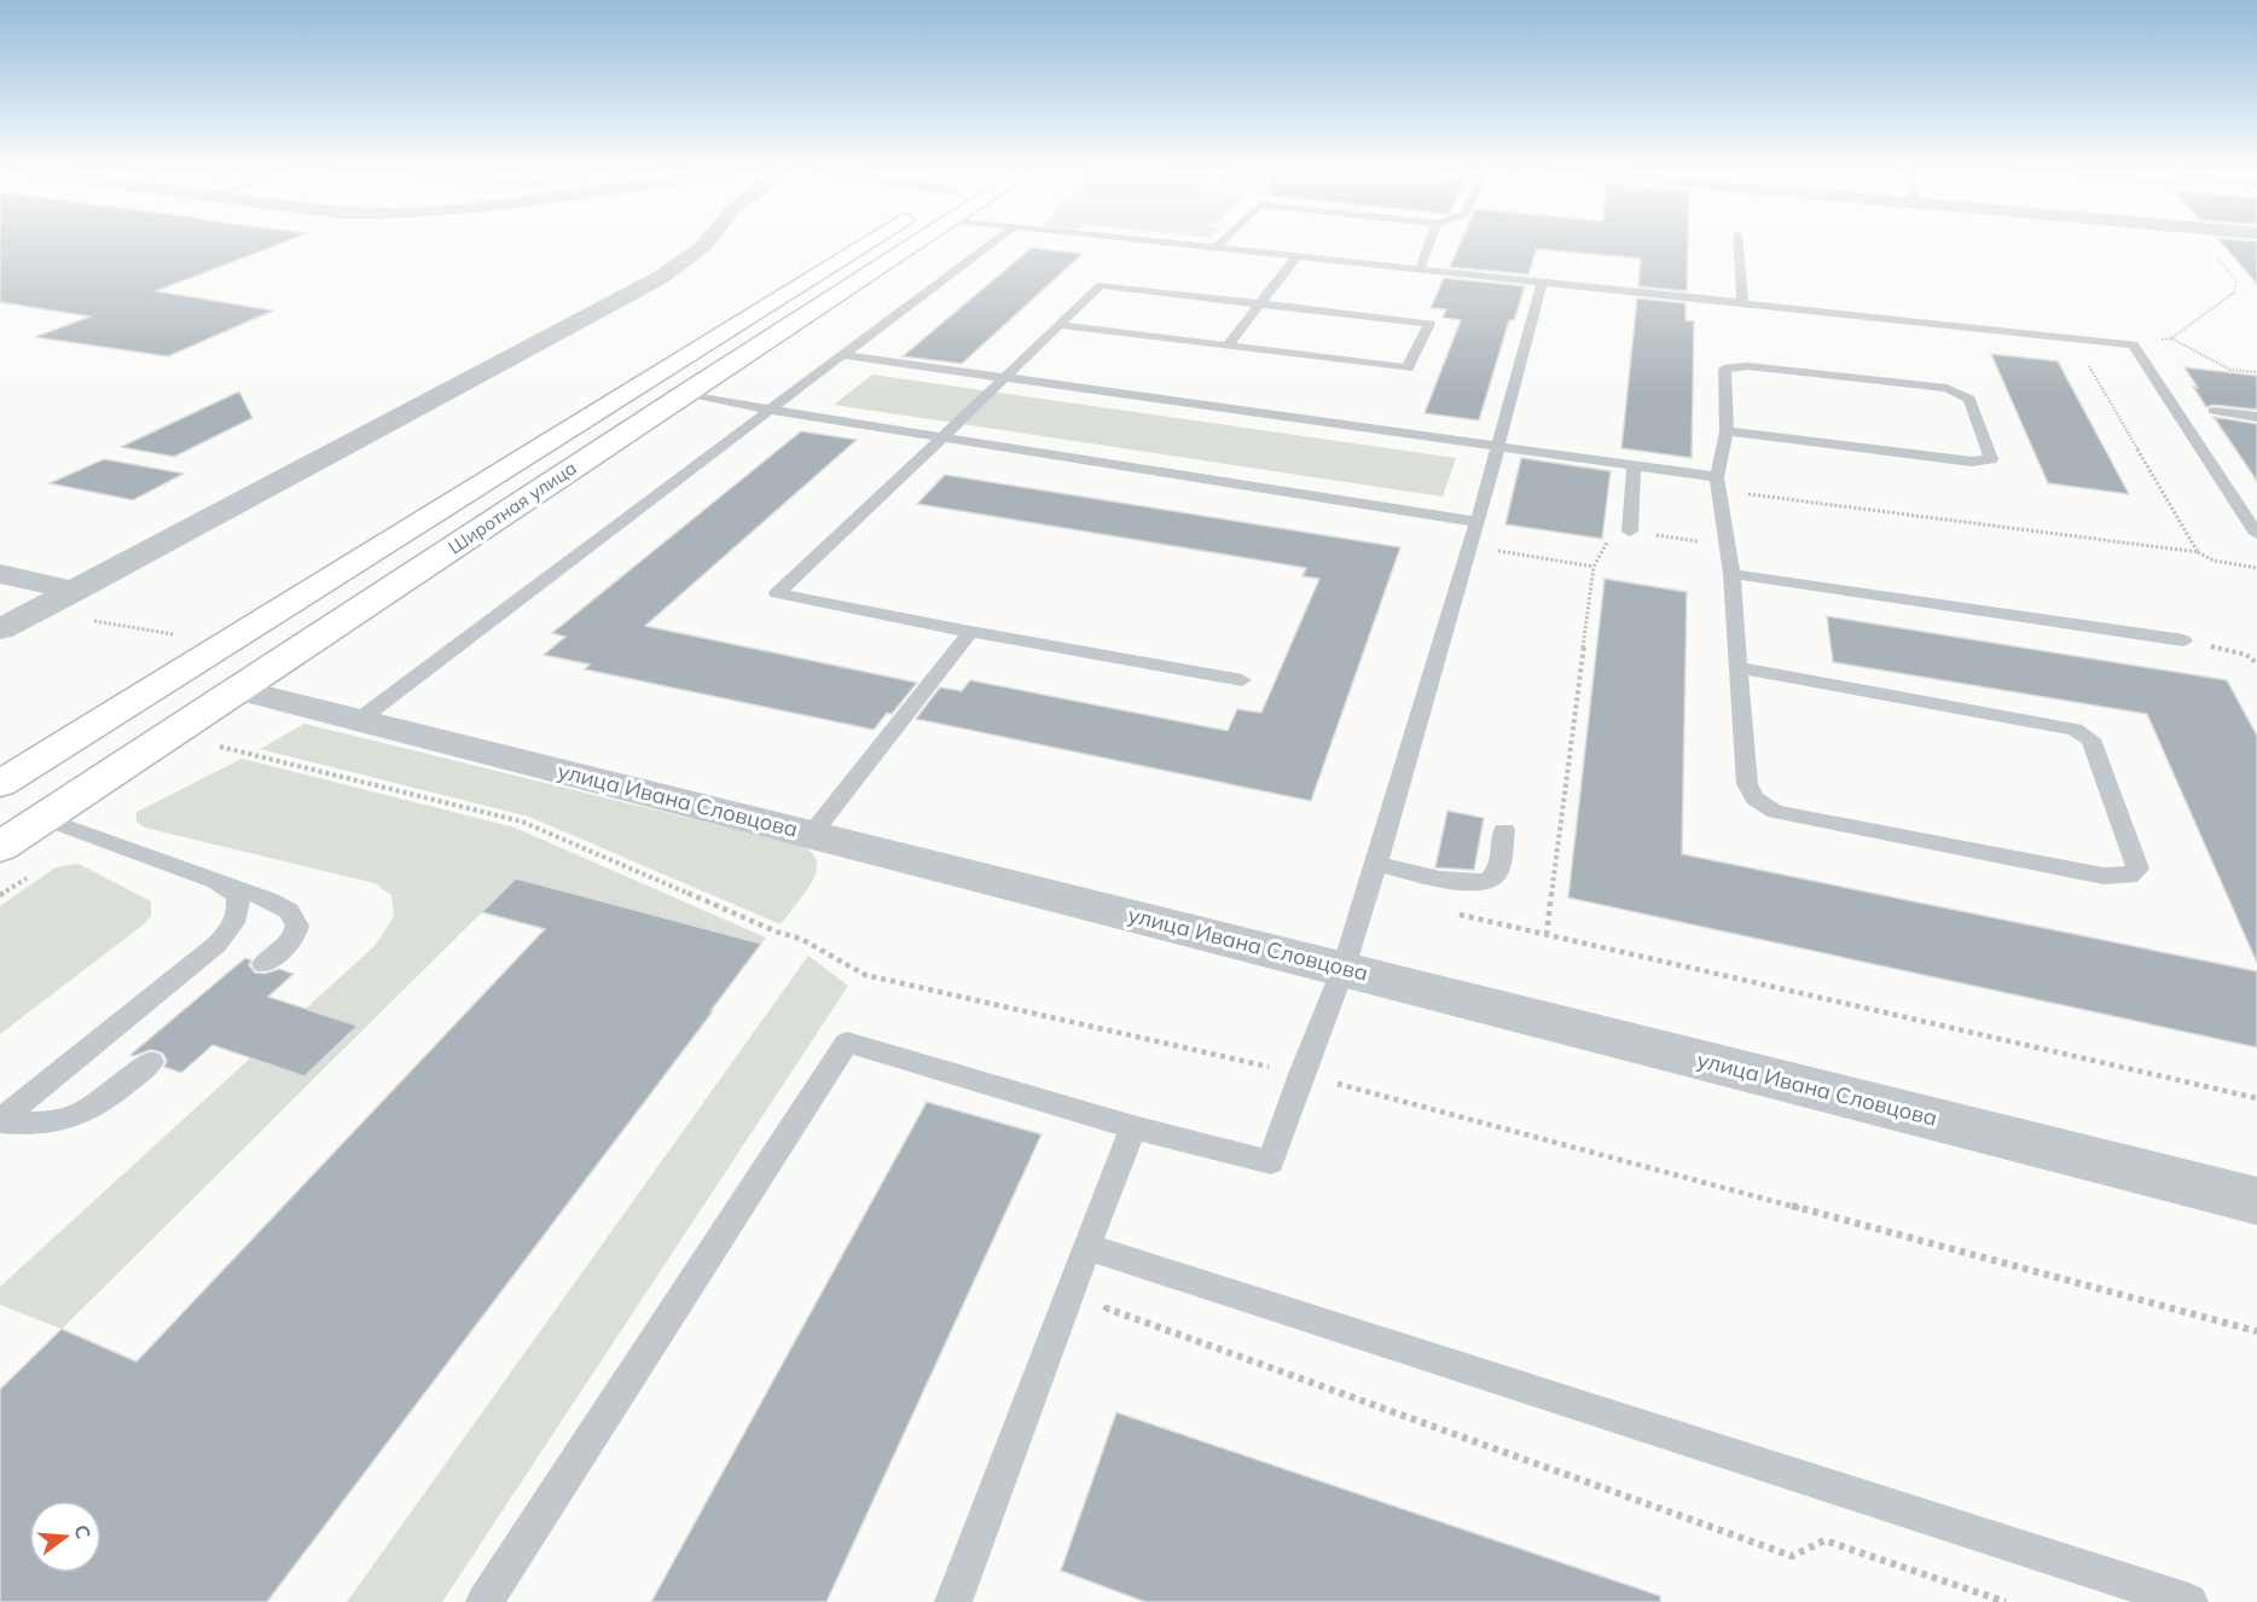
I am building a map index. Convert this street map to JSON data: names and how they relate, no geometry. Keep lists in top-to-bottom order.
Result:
{
  "streets": {
    "main road": ["Широтная улица"],
    "street": ["улица Ивана Словцова"]
  },
  "crossings": [
    ["Широтная улица", "улица Ивана Словцова"]
  ],
  "north": "right"
}
